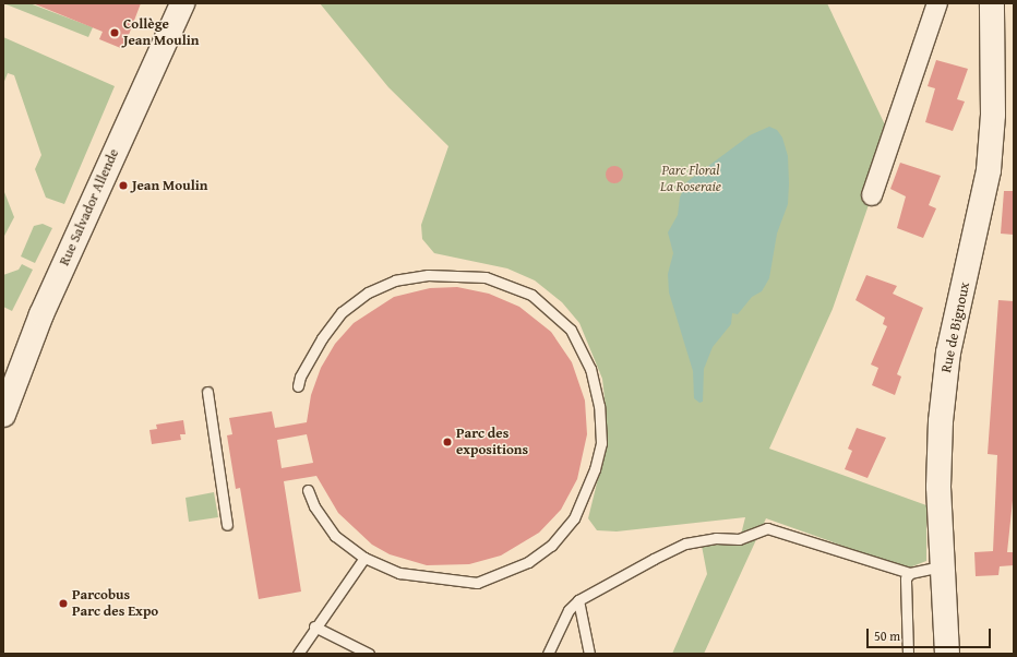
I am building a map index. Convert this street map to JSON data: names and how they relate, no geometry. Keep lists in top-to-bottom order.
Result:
{
  "streets": {
    "street": ["Rue Salvador Allende", "Rue de Bignoux"]
  },
  "parks": ["Parc Floral La Roseraie"],
  "places": [
    "Collège Jean Moulin",
    "Jean Moulin",
    "Parc des expositions",
    "Parcobus Parc des Expo"
  ],
  "scale_bar": "50 m"
}
